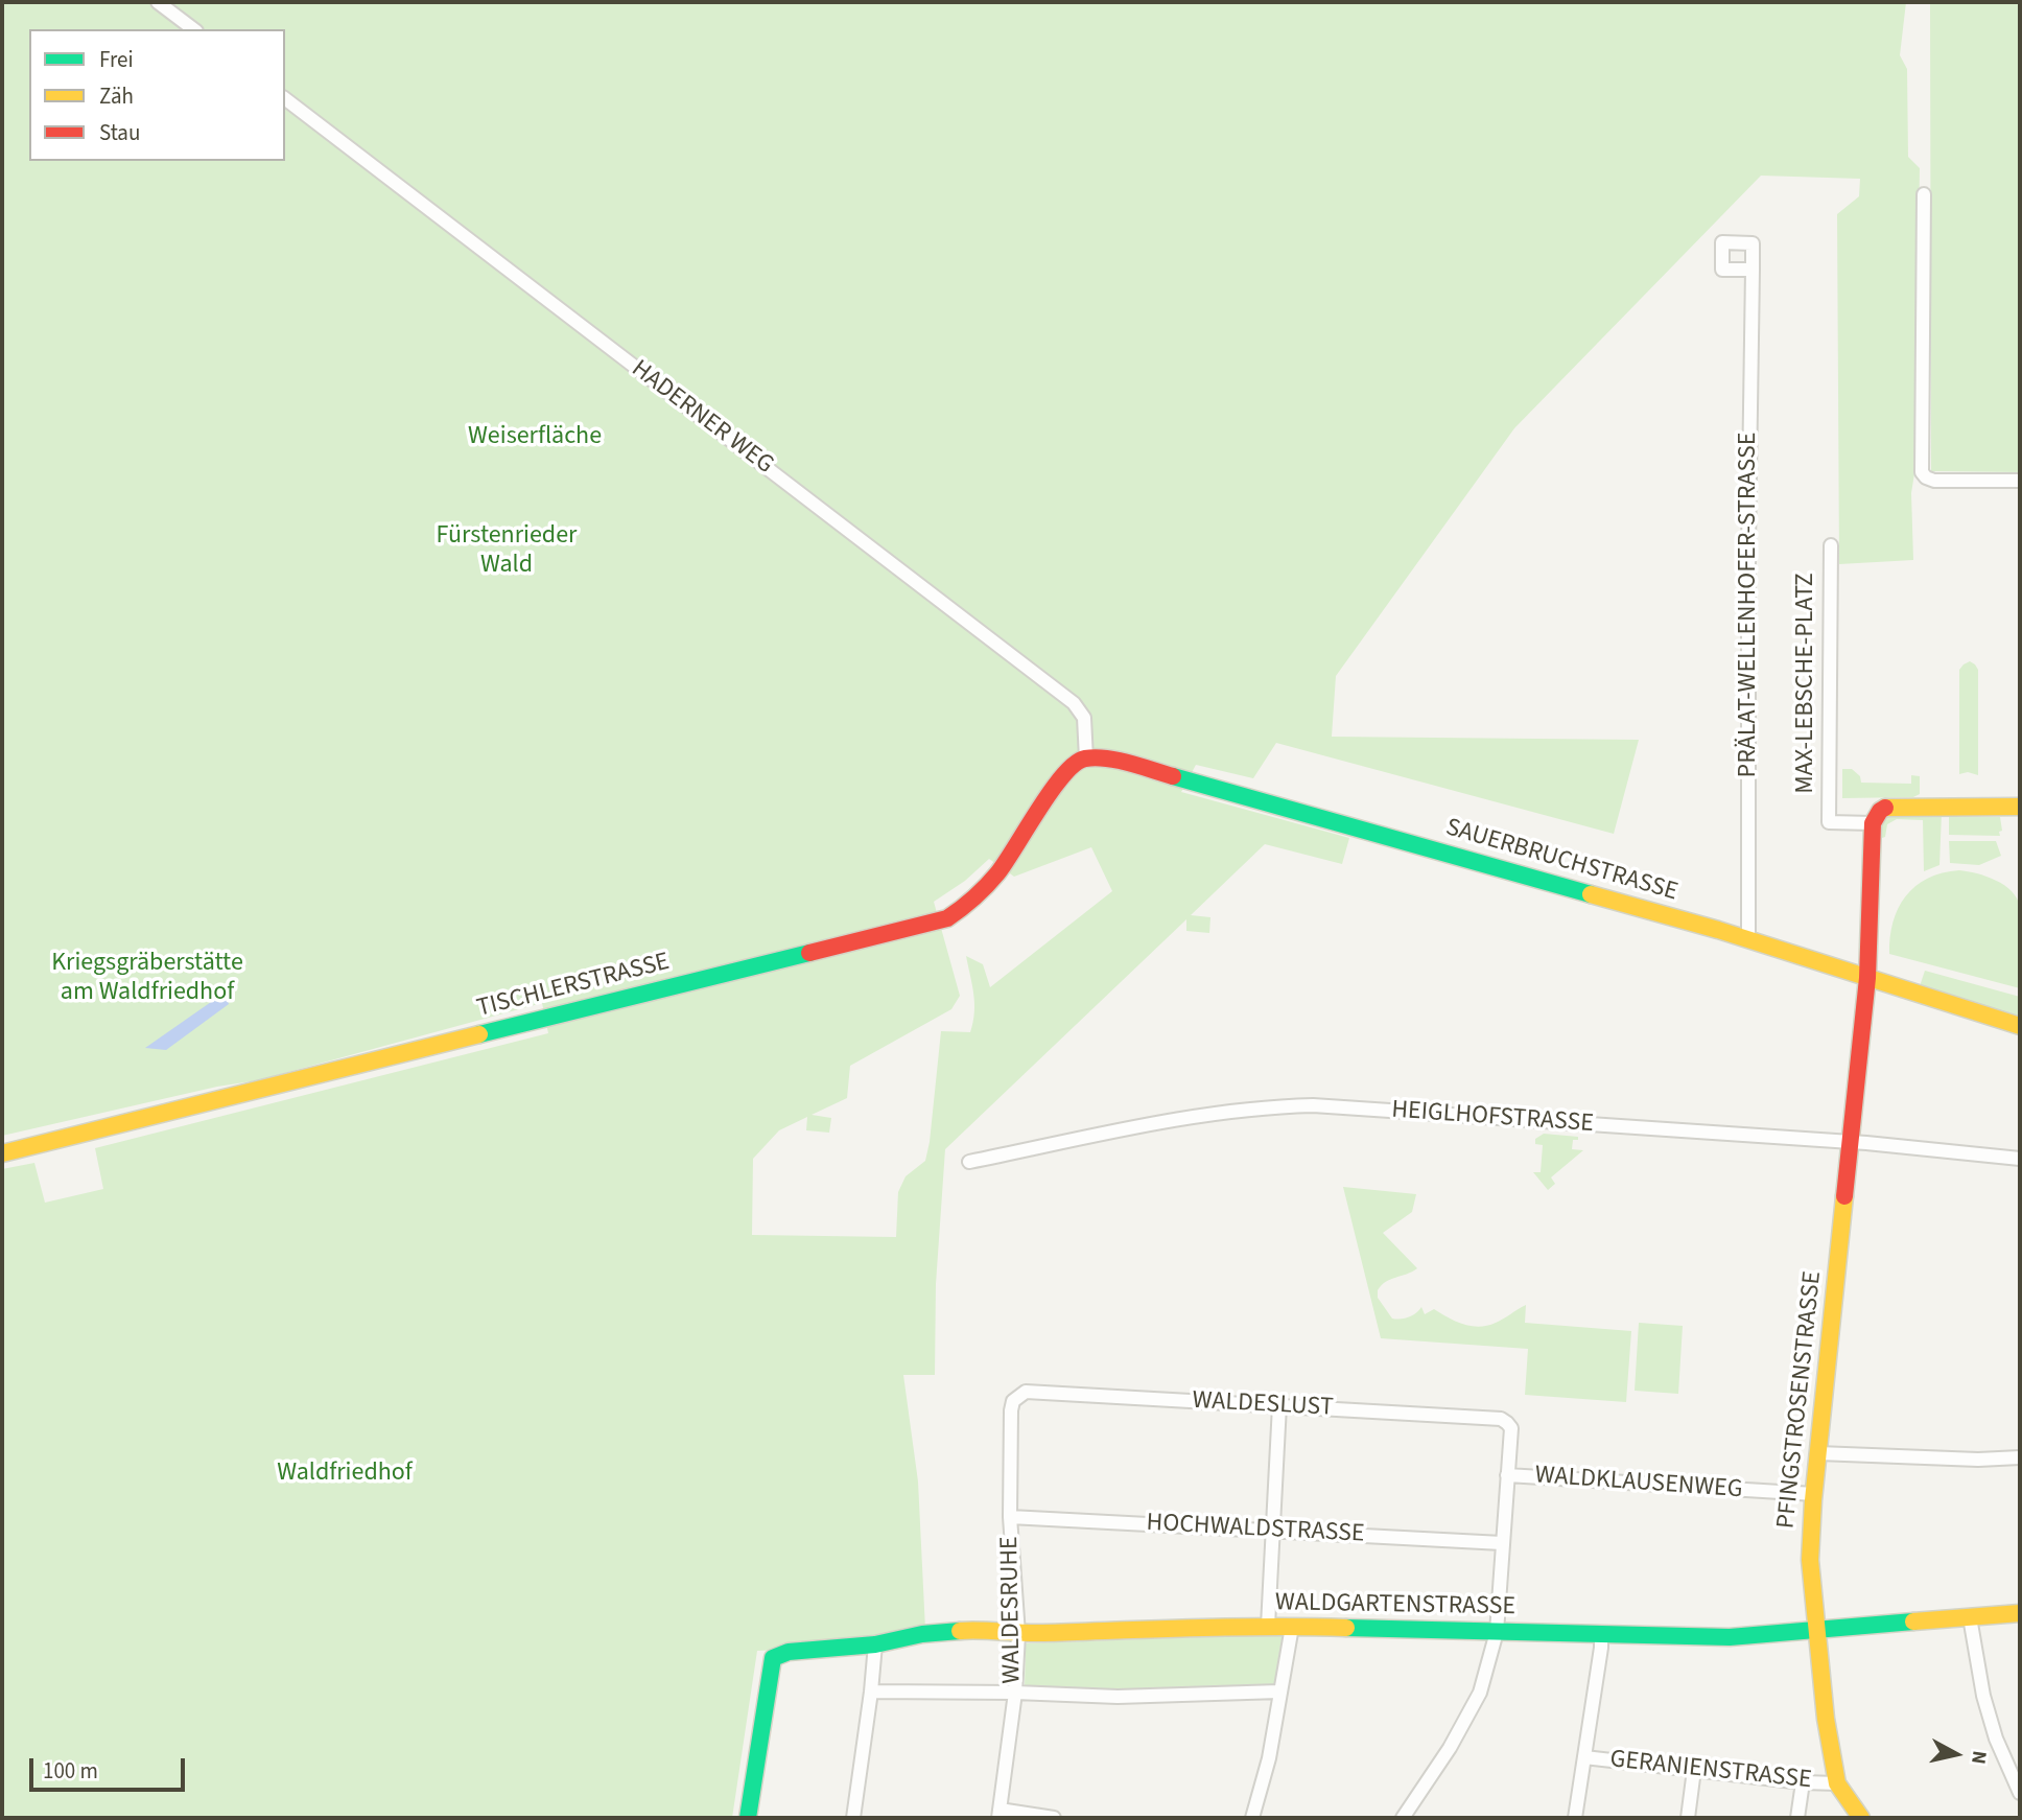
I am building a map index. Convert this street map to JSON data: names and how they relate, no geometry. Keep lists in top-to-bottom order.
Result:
{
  "streets": {
    "street": [
      "HADERNER WEG",
      "PRÄLAT-WELLENHOFER-STRASSE",
      "MAX-LEBSCHE-PLATZ",
      "SAUERBRUCHSTRASSE",
      "TISCHLERSTRASSE",
      "HEIGLHOFSTRASSE",
      "PFINGSTROSENSTRASSE",
      "WALDESLUST",
      "WALDKLAUSENWEG",
      "HOCHWALDSTRASSE",
      "WALDGARTENSTRASSE",
      "WALDESRUHE",
      "GERANIENSTRASSE"
    ]
  },
  "crossings": [
    ["HADERNER WEG", "SAUERBRUCHSTRASSE"],
    ["HADERNER WEG", "TISCHLERSTRASSE"],
    ["PRÄLAT-WELLENHOFER-STRASSE", "SAUERBRUCHSTRASSE"],
    ["SAUERBRUCHSTRASSE", "TISCHLERSTRASSE"],
    ["SAUERBRUCHSTRASSE", "PFINGSTROSENSTRASSE"],
    ["HEIGLHOFSTRASSE", "PFINGSTROSENSTRASSE"],
    ["PFINGSTROSENSTRASSE", "WALDKLAUSENWEG"],
    ["PFINGSTROSENSTRASSE", "WALDGARTENSTRASSE"],
    ["PFINGSTROSENSTRASSE", "GERANIENSTRASSE"],
    ["WALDESLUST", "WALDKLAUSENWEG"],
    ["WALDESLUST", "WALDESRUHE"],
    ["HOCHWALDSTRASSE", "WALDESRUHE"],
    ["WALDGARTENSTRASSE", "WALDESRUHE"]
  ],
  "parks": [
    "Weiserfläche",
    "Fürstenrieder Wald",
    "Kriegsgräberstätte am Waldfriedhof",
    "Waldfriedhof"
  ],
  "legend": ["Frei", "Zäh", "Stau"],
  "scale_bar": "100 m",
  "north": "right"
}
